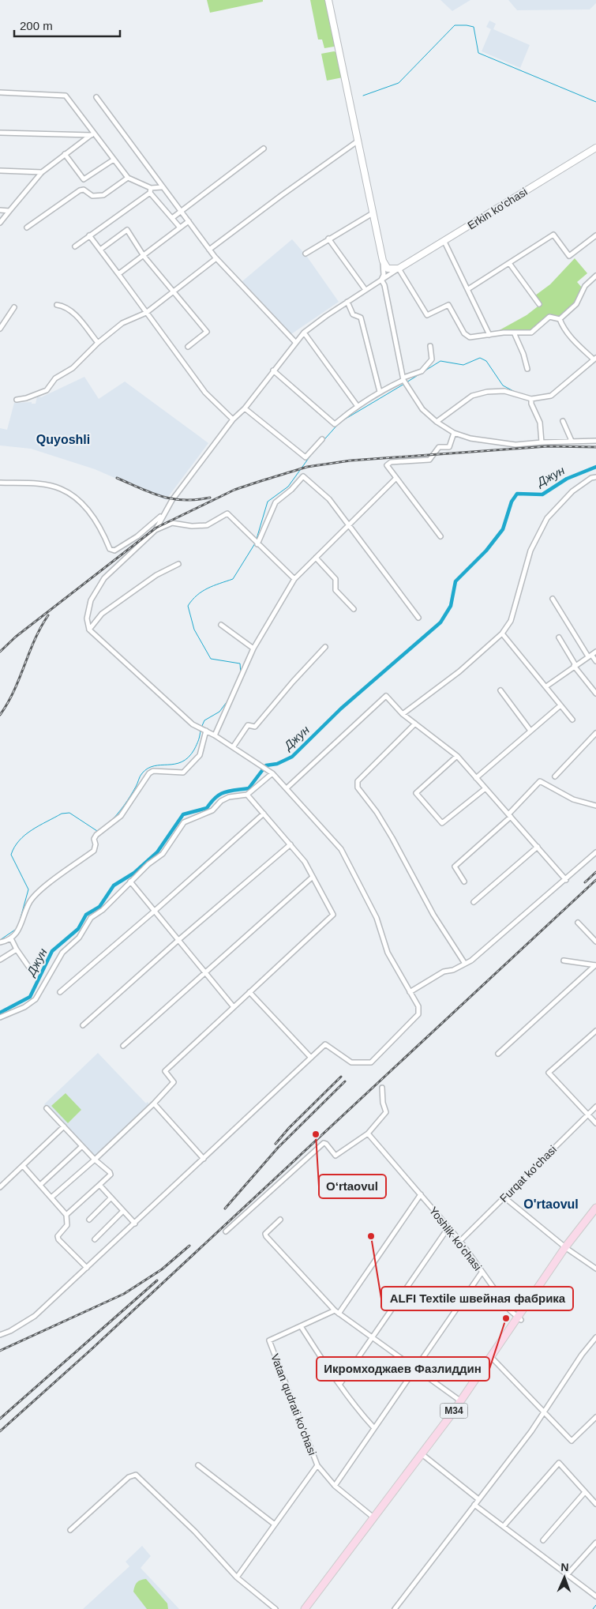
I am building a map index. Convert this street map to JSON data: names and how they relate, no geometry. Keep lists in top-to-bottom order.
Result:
{
  "streets": {
    "main road": ["Erkin ko'chasi", "M34"],
    "street": ["Furqat ko'chasi", "Yoshlik ko'chasi", "Vatan qudrati ko'chasi"]
  },
  "crossings": [
    ["Furqat ko'chasi", "Yoshlik ko'chasi"],
    ["Yoshlik ko'chasi", "M34"],
    ["Vatan qudrati ko'chasi", "M34"]
  ],
  "districts": ["Quyoshli", "O'rtaovul"],
  "water": ["Джун"],
  "places": ["Oʻrtaovul", "ALFI Textile швейная фабрика", "Икромходжаев Фазлиддин"],
  "scale_bar": "200 m",
  "north": "top"
}
